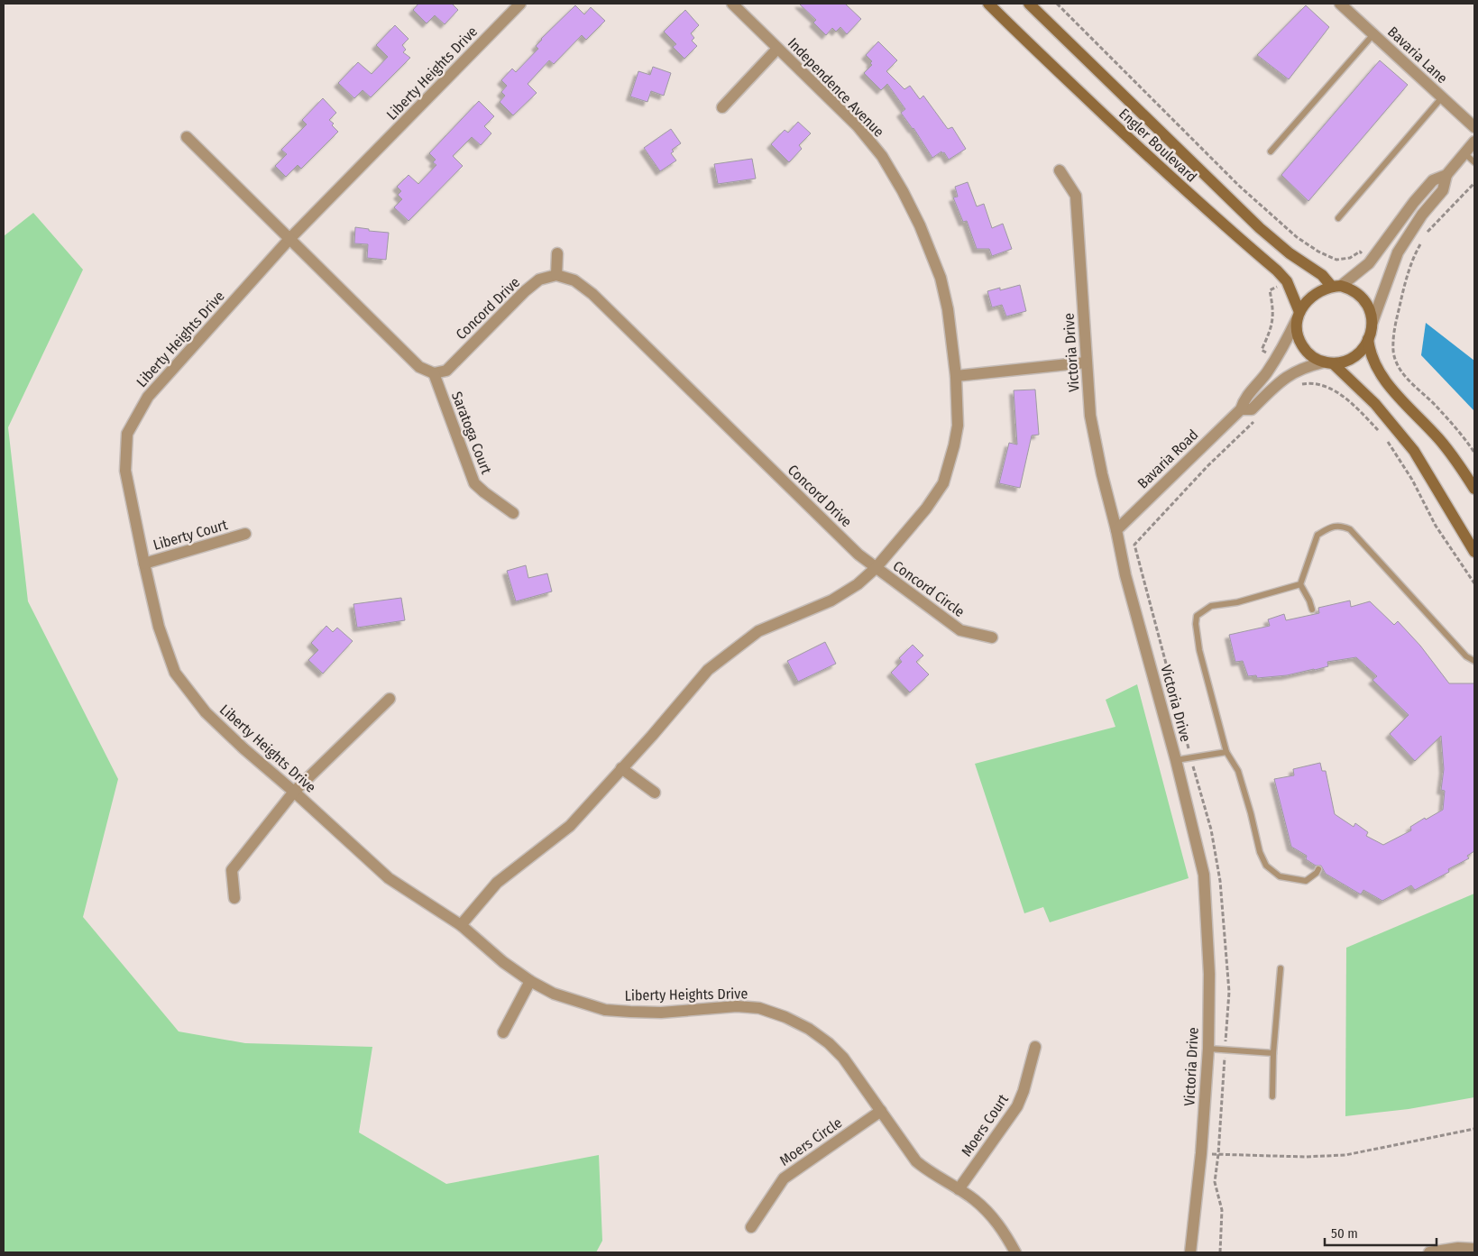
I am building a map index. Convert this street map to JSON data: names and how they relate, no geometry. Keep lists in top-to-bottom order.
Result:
{
  "streets": {
    "main road": ["Engler Boulevard"],
    "street": [
      "Bavaria Lane",
      "Liberty Heights Drive",
      "Independence Avenue",
      "Concord Drive",
      "Victoria Drive",
      "Saratoga Court",
      "Bavaria Road",
      "Liberty Court",
      "Concord Circle",
      "Moers Court",
      "Moers Circle"
    ]
  },
  "crossings": [
    ["Liberty Heights Drive", "Independence Avenue"],
    ["Liberty Heights Drive", "Liberty Court"],
    ["Liberty Heights Drive", "Moers Court"],
    ["Liberty Heights Drive", "Moers Circle"],
    ["Independence Avenue", "Concord Drive"],
    ["Independence Avenue", "Concord Circle"],
    ["Engler Boulevard", "Bavaria Road"],
    ["Concord Drive", "Saratoga Court"],
    ["Concord Drive", "Concord Circle"],
    ["Victoria Drive", "Bavaria Road"]
  ],
  "scale_bar": "50 m"
}
